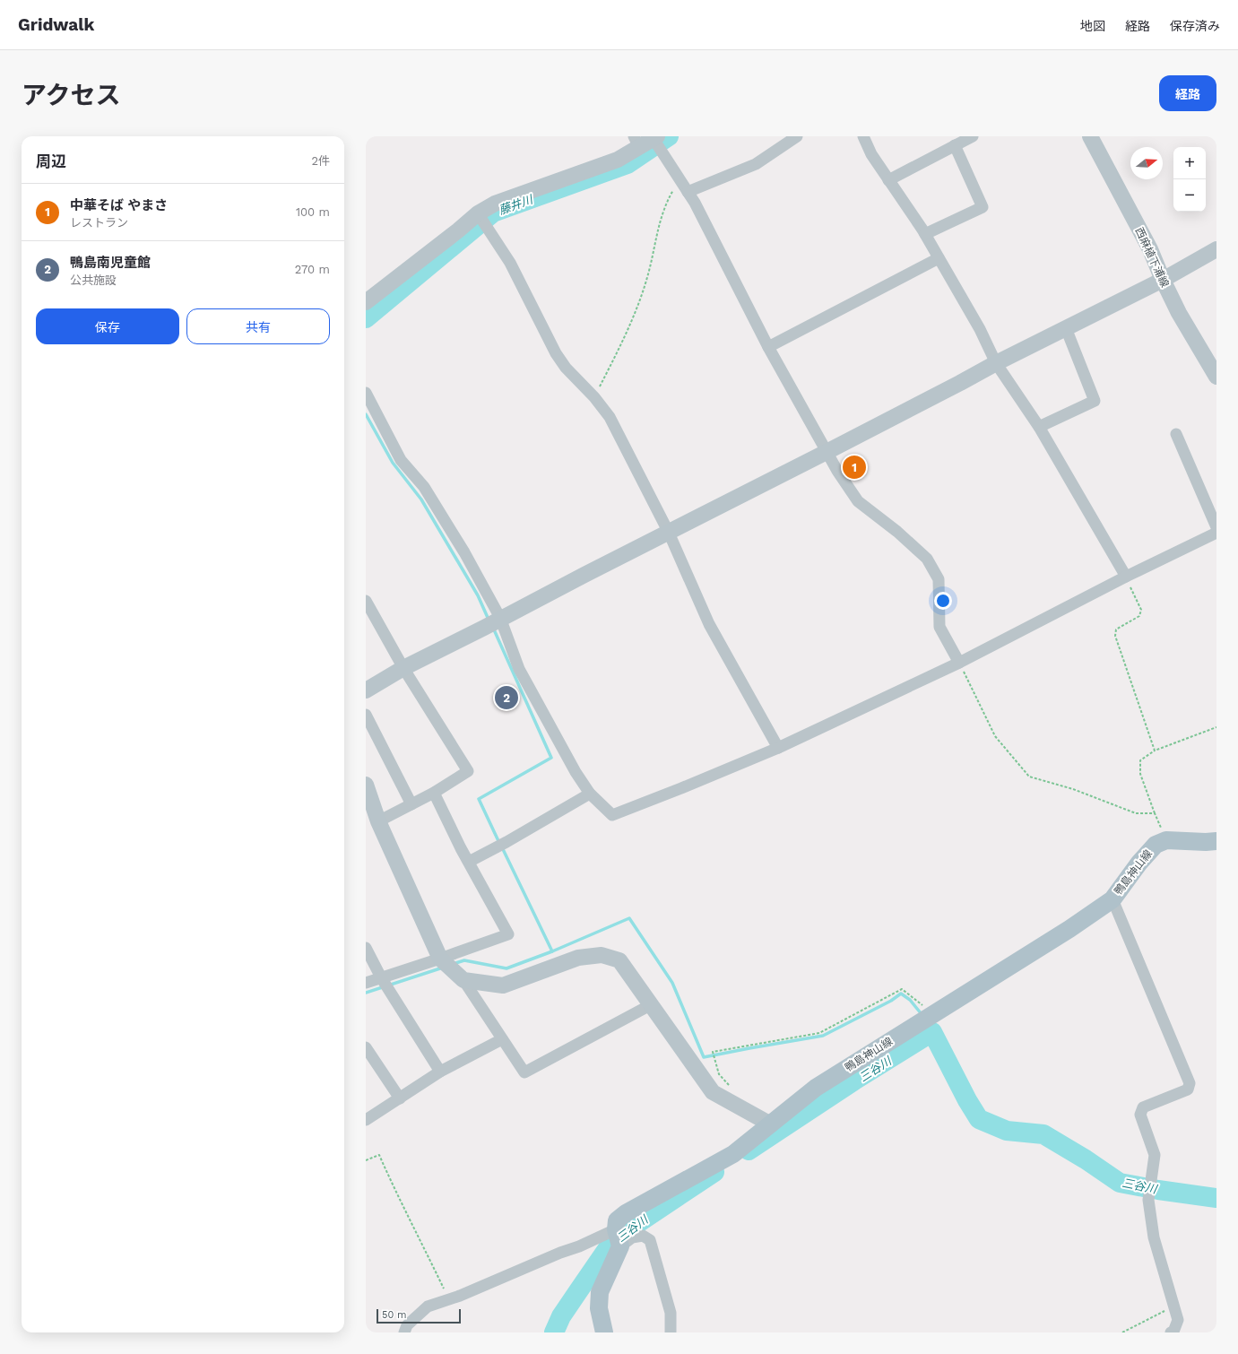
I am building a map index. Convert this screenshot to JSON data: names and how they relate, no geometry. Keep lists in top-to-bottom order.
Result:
{
  "streets": {
    "main road": ["鴨島神山線"],
    "street": ["西麻植下浦線"]
  },
  "water": ["藤井川", "三谷川"],
  "scale_bar": "50 m",
  "north": "right",
  "page": {
    "header": "Gridwalk",
    "nav": ["地図", "経路", "保存済み"],
    "title": "アクセス",
    "buttons": [
      "経路",
      ["保存", "共有"]
    ],
    "heading": ["周辺", "2件"],
    "map_buttons": ["+", "−"],
    "list": [
      {
        "mark": "1",
        "name": "中華そば やまさ",
        "note": "レストラン",
        "value": "100 m"
      },
      {
        "mark": "2",
        "name": "鴨島南児童館",
        "note": "公共施設",
        "value": "270 m"
      }
    ],
    "pins": ["1", "2"],
    "scale": "50 m"
  }
}
